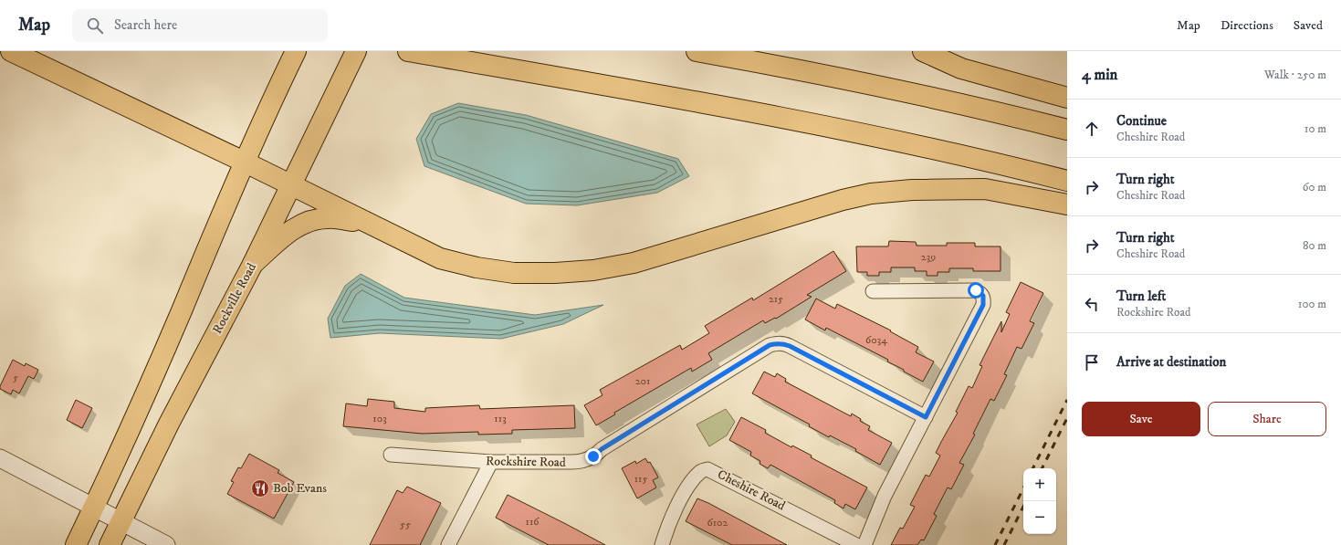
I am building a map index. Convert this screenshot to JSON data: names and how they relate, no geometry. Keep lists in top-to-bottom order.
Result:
{
  "streets": {
    "main road": ["Rockville Road"],
    "street": ["Rockshire Road", "Cheshire Road"]
  },
  "places": {
    "restaurant": ["Bob Evans"]
  },
  "house_numbers": [
    "239",
    "215",
    "6034",
    "5",
    "201",
    "103",
    "113",
    "115",
    "116",
    "6102",
    "55"
  ],
  "page": {
    "header": "Map",
    "search": "Search here",
    "nav": ["Map", "Directions", "Saved"],
    "heading": ["4 min", "Walk · 250 m"],
    "list": [
      ["Continue", "Cheshire Road", "10 m"],
      ["Turn right", "Cheshire Road", "60 m"],
      ["Turn right", "Cheshire Road", "80 m"],
      ["Turn left", "Rockshire Road", "100 m"],
      "Arrive at destination"
    ],
    "buttons": ["Save", "Share"],
    "map_buttons": ["+", "−"]
  }
}
